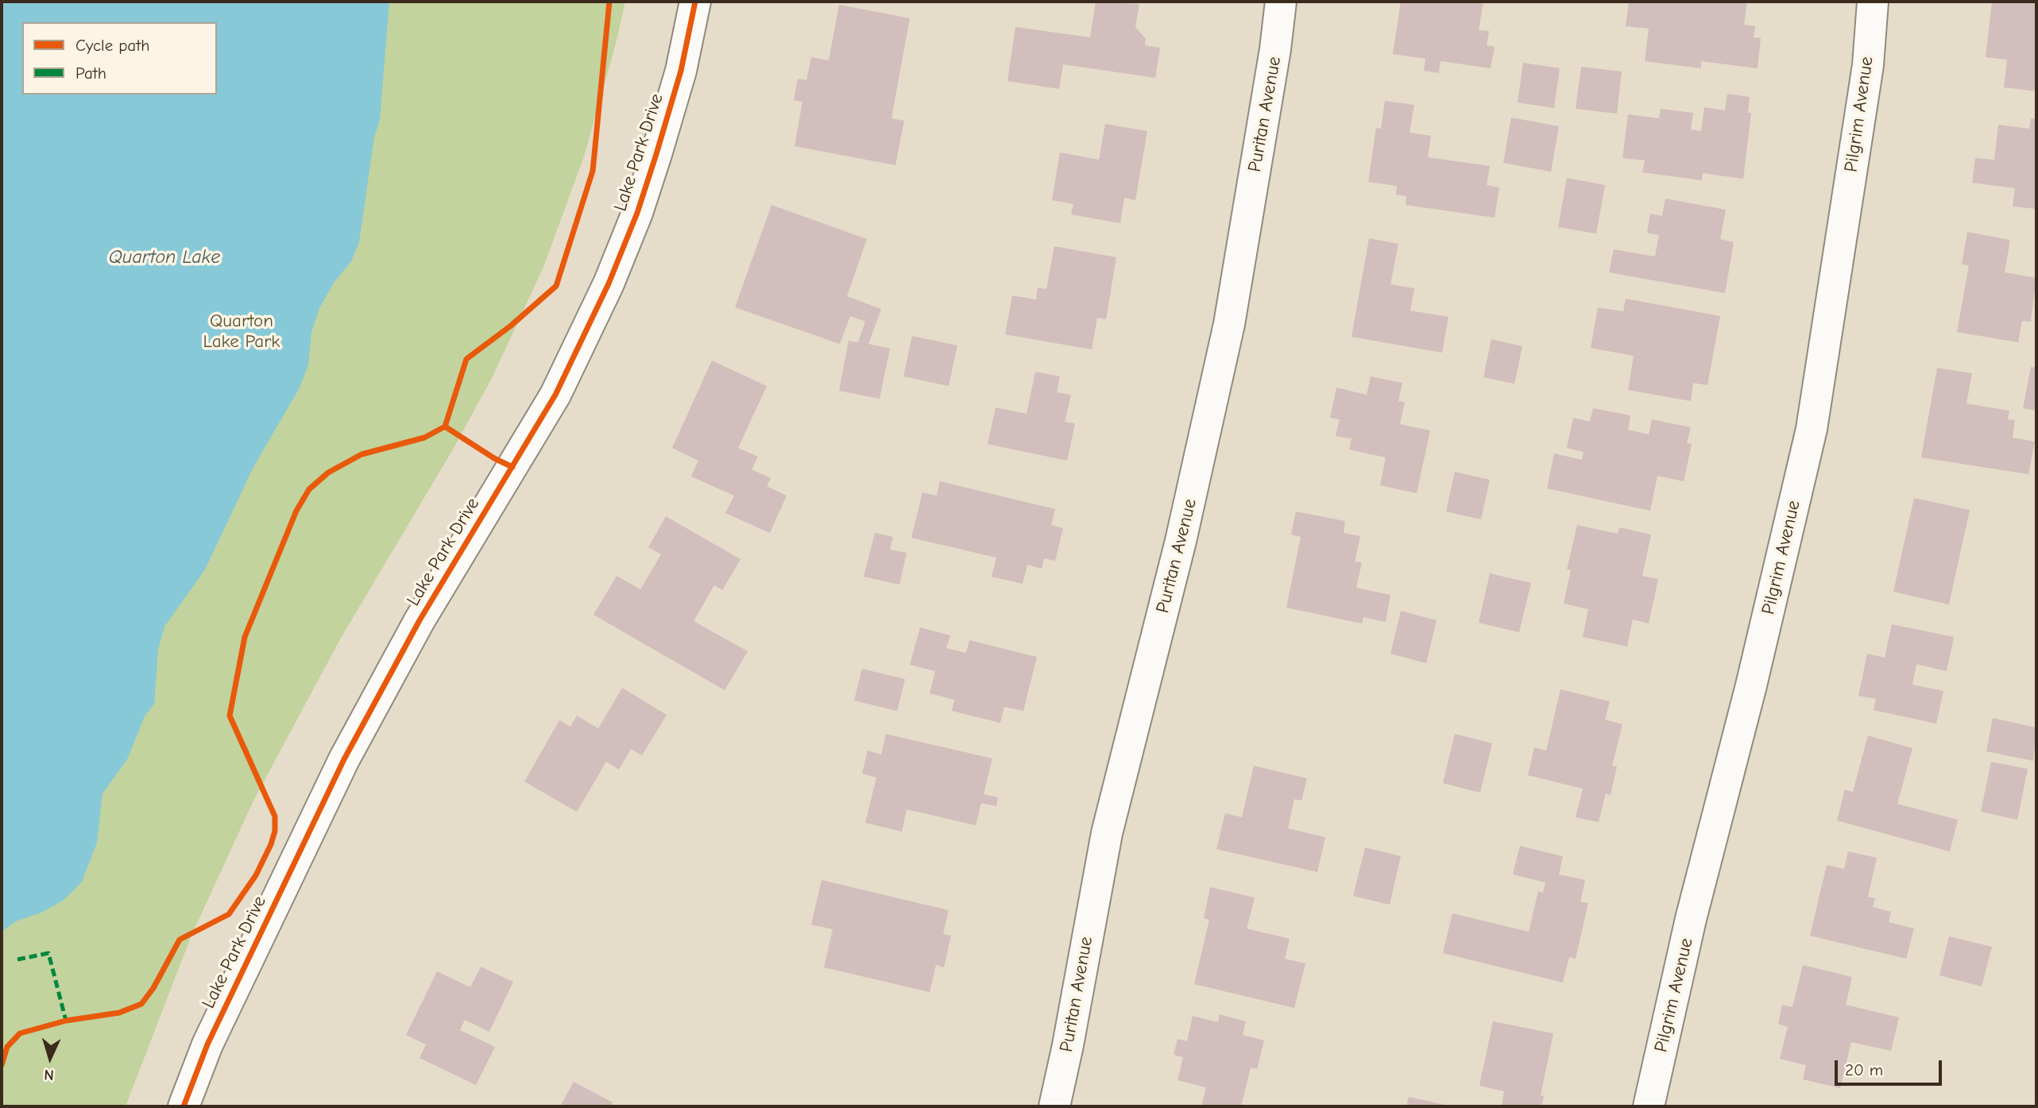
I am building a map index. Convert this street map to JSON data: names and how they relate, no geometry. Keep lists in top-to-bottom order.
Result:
{
  "streets": {
    "street": ["Puritan Avenue", "Pilgrim Avenue", "Lake Park Drive"]
  },
  "water": ["Quarton Lake"],
  "parks": ["Quarton Lake Park"],
  "legend": ["Cycle path", "Path"],
  "scale_bar": "20 m",
  "north": "bottom"
}
